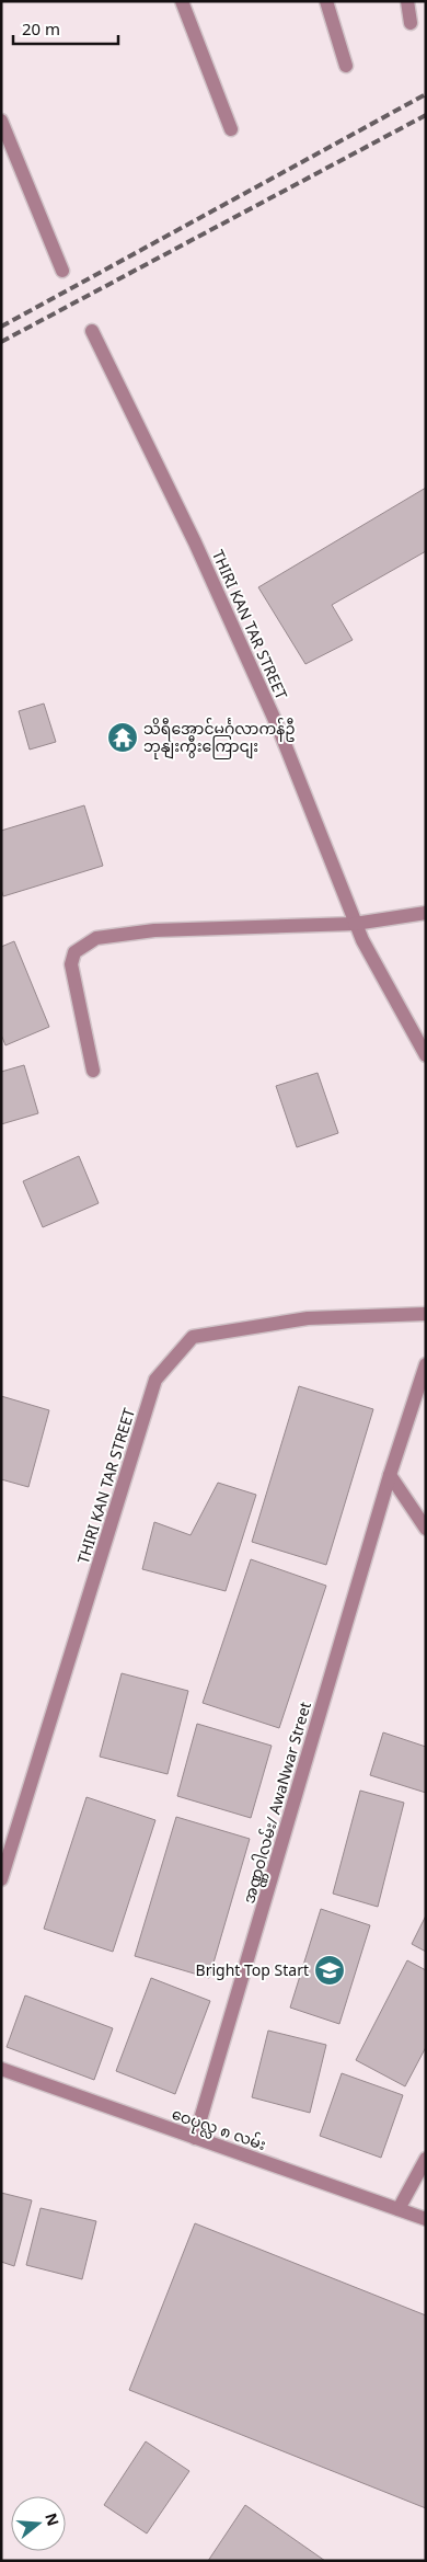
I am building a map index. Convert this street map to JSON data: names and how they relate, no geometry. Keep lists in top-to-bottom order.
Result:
{
  "streets": {
    "street": ["THIRI KAN TAR STREET", "အဏ္ဏဝါလမ်း/ AwaNwar Street", "ဝေပုလ္လ ၈ လမ်း"]
  },
  "crossings": [
    ["အဏ္ဏဝါလမ်း/ AwaNwar Street", "ဝေပုလ္လ ၈ လမ်း"]
  ],
  "places": {
    "temple": ["သိရီအောင်မင်္ဂလာကန်ဦ ဘုနျးကွီးကြောငျး"],
    "school or university": ["Bright Top Start"]
  },
  "scale_bar": "20 m",
  "north": "right"
}
